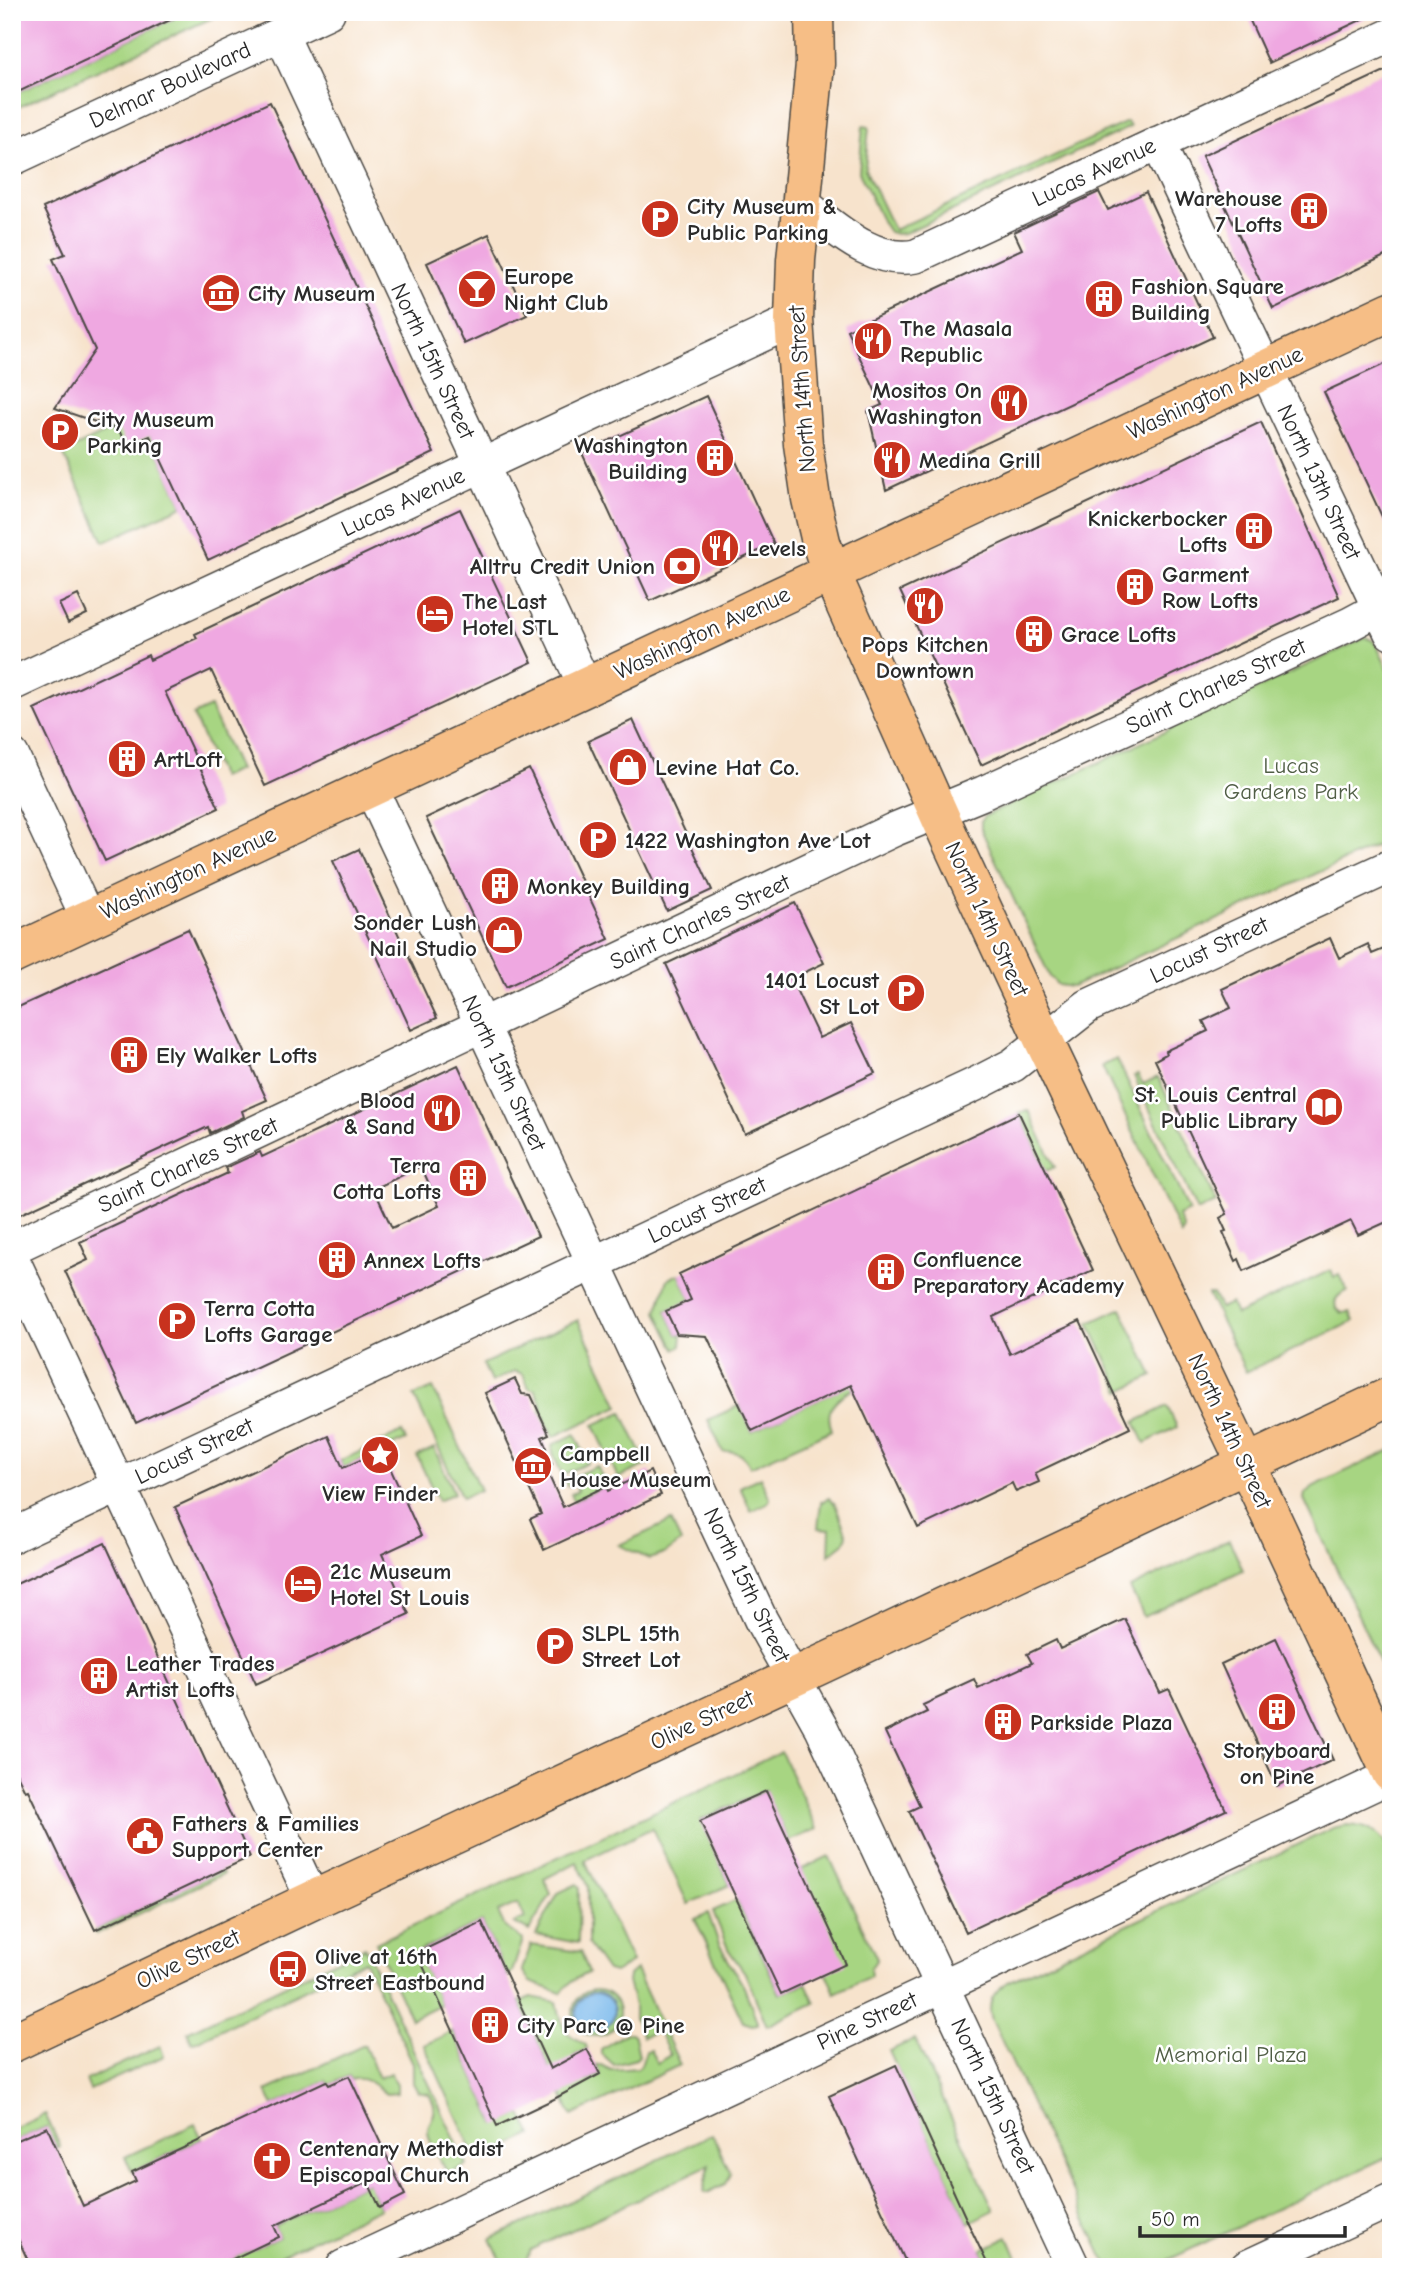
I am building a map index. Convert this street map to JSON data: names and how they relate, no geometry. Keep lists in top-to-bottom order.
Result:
{
  "streets": {
    "main road": ["North 14th Street", "Washington Avenue", "Olive Street"],
    "street": [
      "Delmar Boulevard",
      "Lucas Avenue",
      "North 15th Street",
      "North 13th Street",
      "Saint Charles Street",
      "Locust Street",
      "Pine Street"
    ]
  },
  "crossings": [
    ["Delmar Boulevard", "North 15th Street"],
    ["Lucas Avenue", "North 15th Street"],
    ["Lucas Avenue", "North 14th Street"],
    ["Lucas Avenue", "North 13th Street"],
    ["North 15th Street", "Washington Avenue"],
    ["North 15th Street", "Saint Charles Street"],
    ["North 15th Street", "Locust Street"],
    ["North 15th Street", "Olive Street"],
    ["North 15th Street", "Pine Street"],
    ["North 14th Street", "Washington Avenue"],
    ["North 14th Street", "Saint Charles Street"],
    ["North 14th Street", "Locust Street"],
    ["North 14th Street", "Olive Street"],
    ["North 14th Street", "Pine Street"],
    ["Washington Avenue", "North 13th Street"],
    ["North 13th Street", "Saint Charles Street"]
  ],
  "parks": ["Lucas Gardens Park", "Memorial Plaza"],
  "places": {
    "building": [
      "Warehouse 7 Lofts",
      "Fashion Square Building",
      "Washington Building",
      "Knickerbocker Lofts",
      "Garment Row Lofts",
      "Grace Lofts",
      "ArtLoft",
      "Monkey Building",
      "Ely Walker Lofts",
      "Terra Cotta Lofts",
      "Annex Lofts",
      "Confluence Preparatory Academy",
      "Leather Trades Artist Lofts",
      "Storyboard on Pine",
      "Parkside Plaza",
      "City Parc @ Pine"
    ],
    "parking": [
      "City Museum & Public Parking",
      "City Museum Parking",
      "1422 Washington Ave Lot",
      "1401 Locust St Lot",
      "Terra Cotta Lofts Garage",
      "SLPL 15th Street Lot"
    ],
    "bar": ["Europe Night Club"],
    "museum": ["City Museum", "Campbell House Museum"],
    "restaurant": [
      "The Masala Republic",
      "Mositos On Washington",
      "Medina Grill",
      "Levels",
      "Pops Kitchen Downtown",
      "Blood & Sand"
    ],
    "bank": ["Alltru Credit Union"],
    "hotel": ["The Last Hotel STL", "21c Museum Hotel St Louis"],
    "shop": ["Levine Hat Co.", "Sonder Lush Nail Studio"],
    "library": ["St. Louis Central Public Library"],
    "place": ["View Finder"],
    "public building": ["Fathers & Families Support Center"],
    "bus stop": ["Olive at 16th Street Eastbound"],
    "church": ["Centenary Methodist Episcopal Church"]
  },
  "scale_bar": "50 m"
}
